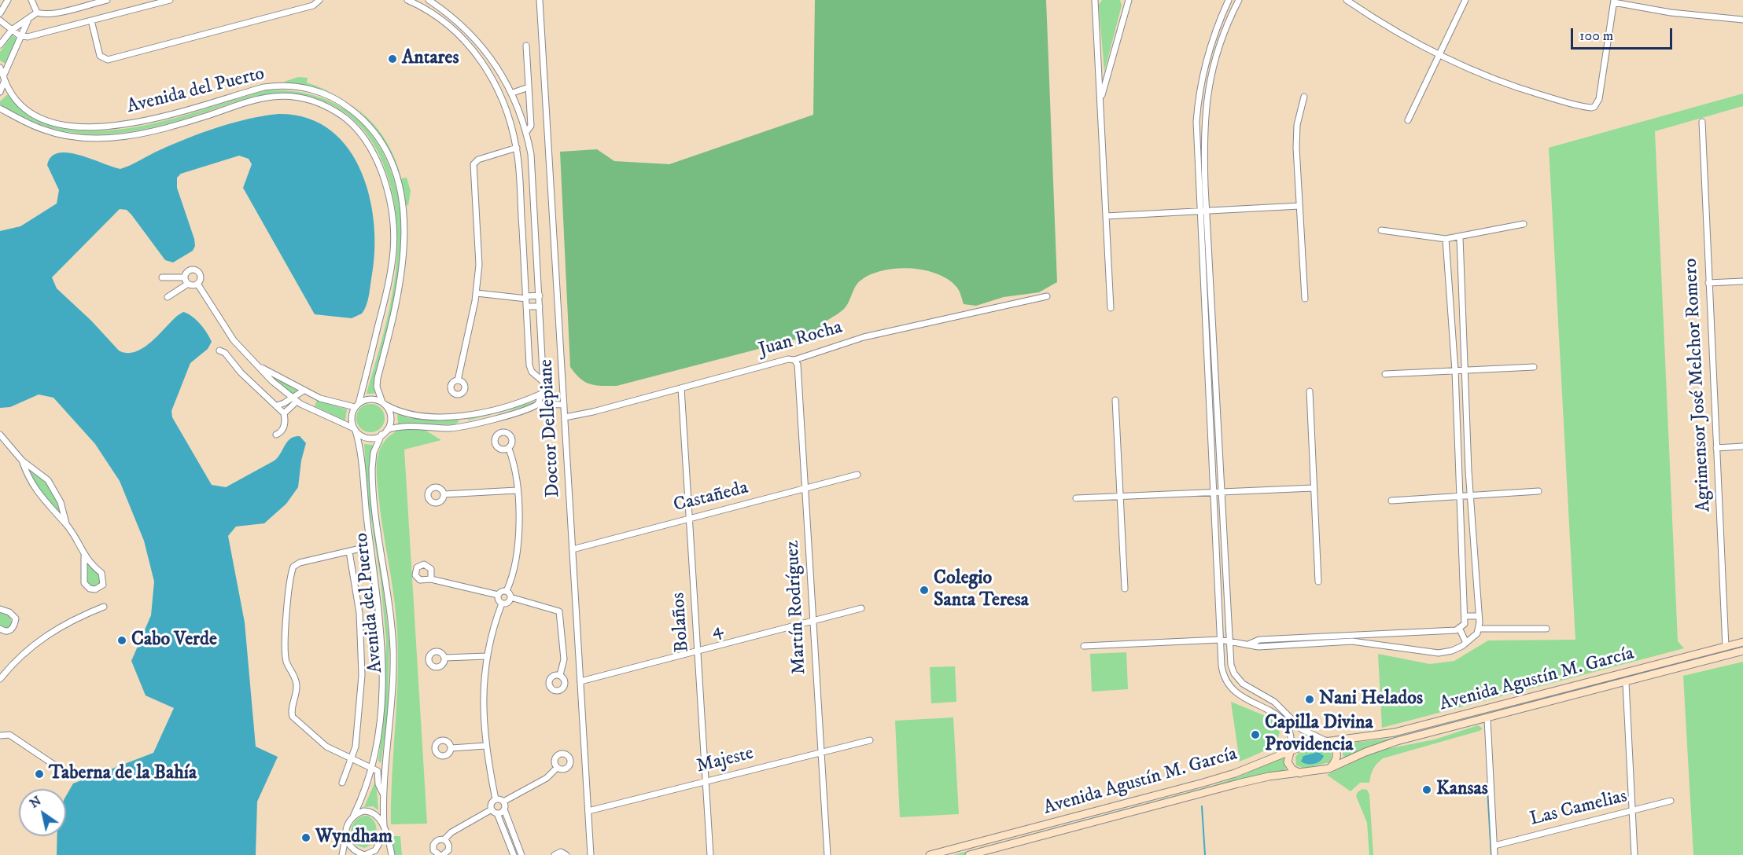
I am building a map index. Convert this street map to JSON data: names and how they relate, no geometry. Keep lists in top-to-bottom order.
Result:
{
  "streets": {
    "main road": ["Avenida Agustín M. García"],
    "street": [
      "Avenida del Puerto",
      "Juan Rocha",
      "Agrimensor José Melchor Romero",
      "Doctor Dellepiane",
      "Castañeda",
      "Martín Rodríguez",
      "Bolaños",
      "4",
      "Majeste",
      "Las Camelias"
    ]
  },
  "crossings": [
    ["Juan Rocha", "Doctor Dellepiane"],
    ["Juan Rocha", "Martín Rodríguez"],
    ["Juan Rocha", "Bolaños"],
    ["Agrimensor José Melchor Romero", "Avenida Agustín M. García"],
    ["Doctor Dellepiane", "Castañeda"],
    ["Doctor Dellepiane", "4"],
    ["Doctor Dellepiane", "Majeste"],
    ["Castañeda", "Martín Rodríguez"],
    ["Castañeda", "Bolaños"],
    ["Martín Rodríguez", "4"],
    ["Martín Rodríguez", "Majeste"],
    ["Bolaños", "4"],
    ["Bolaños", "Majeste"]
  ],
  "places": [
    "Antares",
    "Colegio Santa Teresa",
    "Cabo Verde",
    "Nani Helados",
    "Capilla Divina Providencia",
    "Taberna de la Bahía",
    "Kansas",
    "Wyndham"
  ],
  "scale_bar": "100 m",
  "north": "top left"
}
